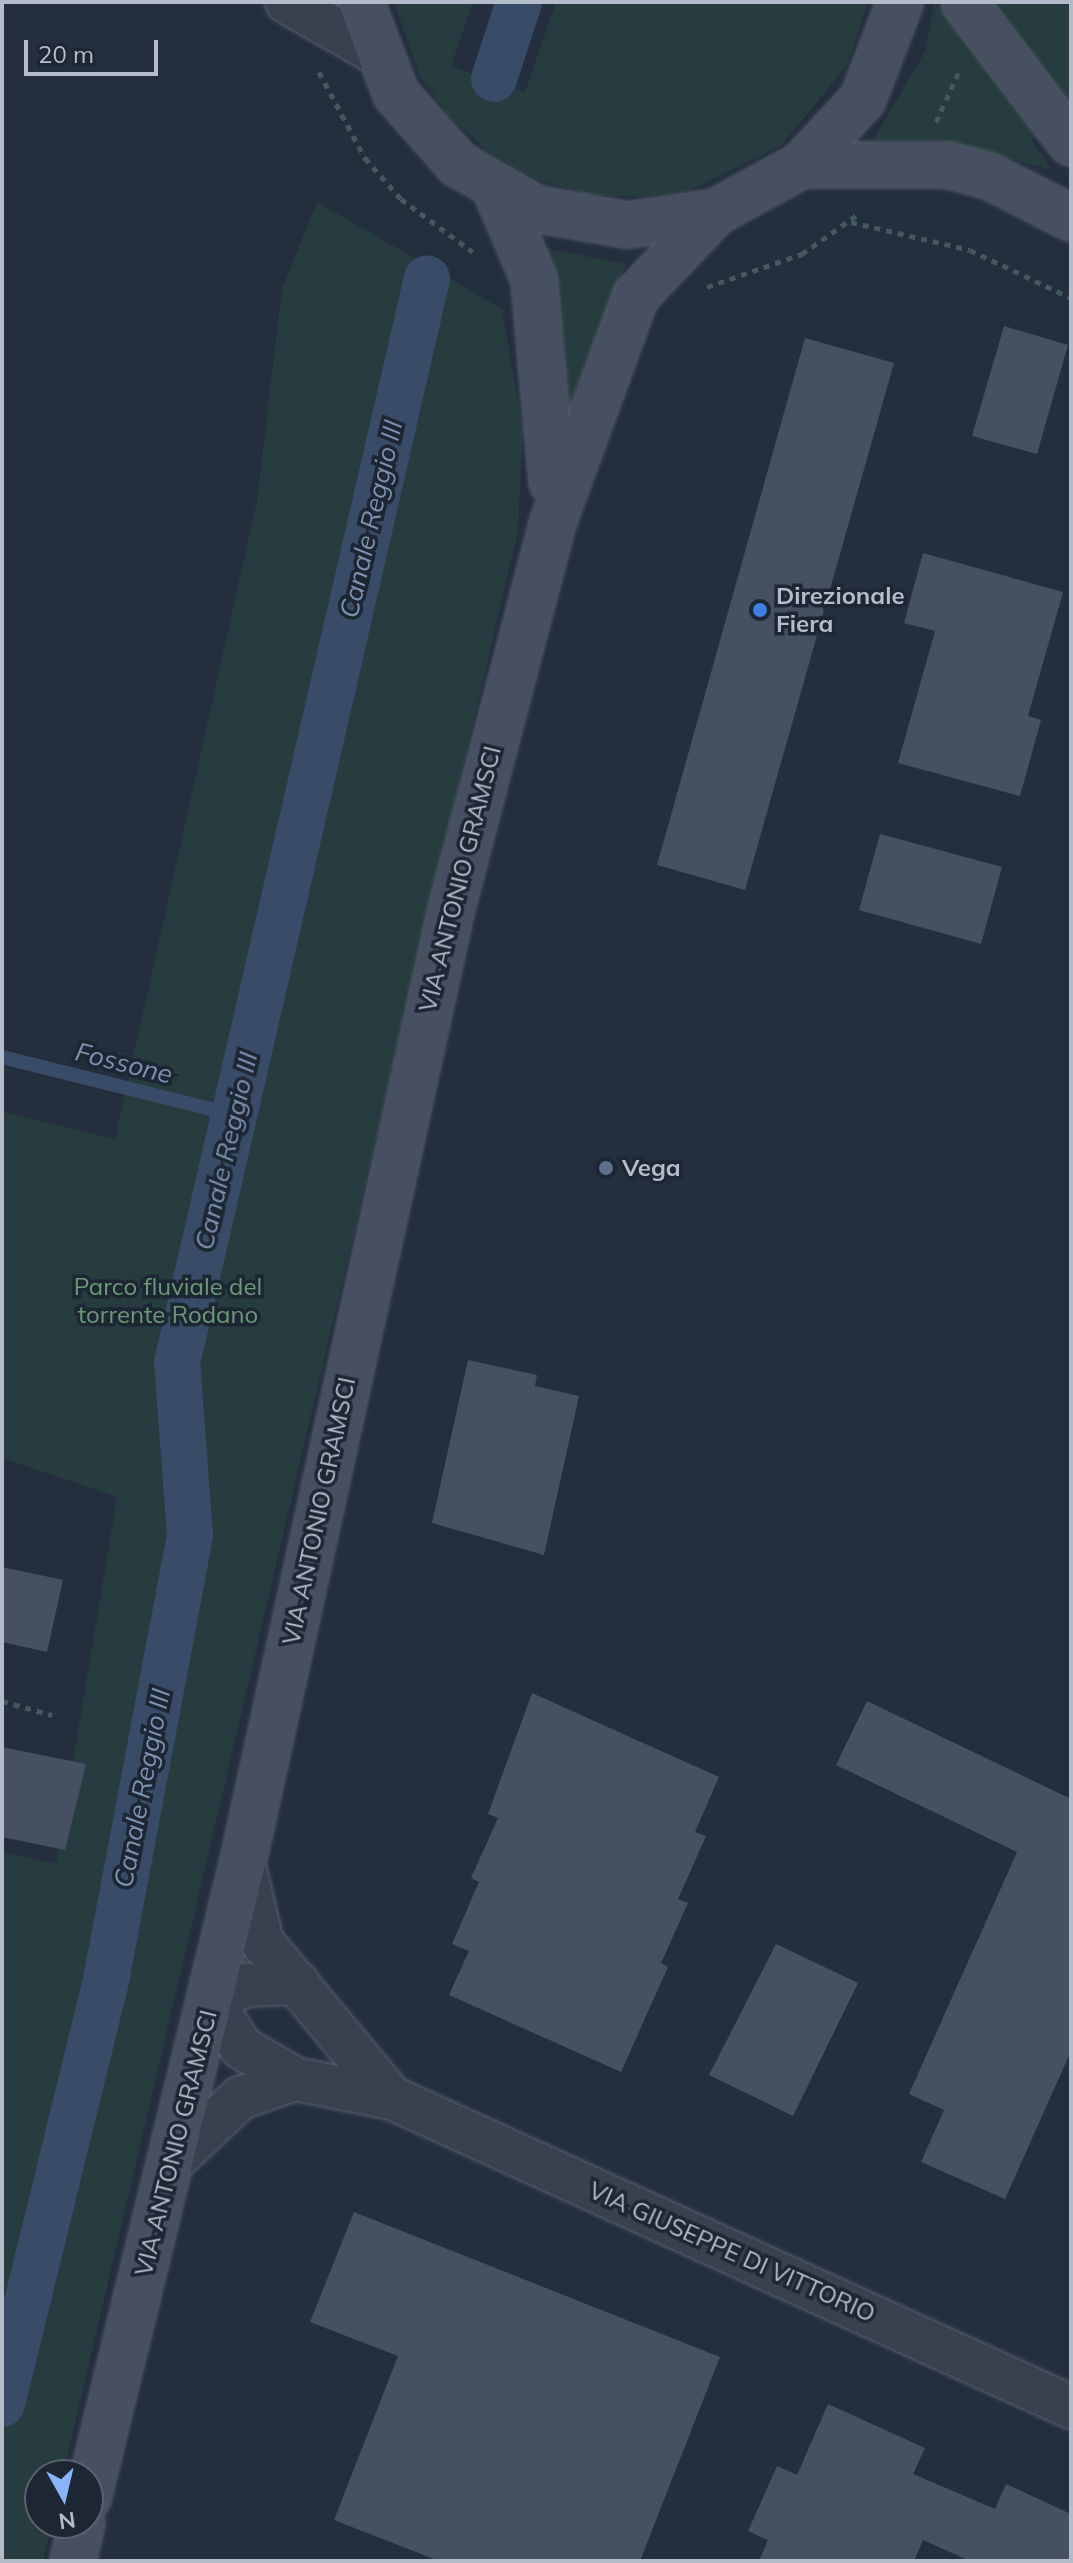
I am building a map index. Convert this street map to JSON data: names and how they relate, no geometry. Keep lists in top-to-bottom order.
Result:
{
  "streets": {
    "street": ["VIA ANTONIO GRAMSCI", "VIA GIUSEPPE DI VITTORIO"]
  },
  "crossings": [
    ["VIA ANTONIO GRAMSCI", "VIA GIUSEPPE DI VITTORIO"]
  ],
  "water": ["Canale Reggio III", "Fossone"],
  "parks": ["Parco fluviale del torrente Rodano"],
  "places": ["Direzionale Fiera", "Vega"],
  "scale_bar": "20 m",
  "north": "bottom"
}
